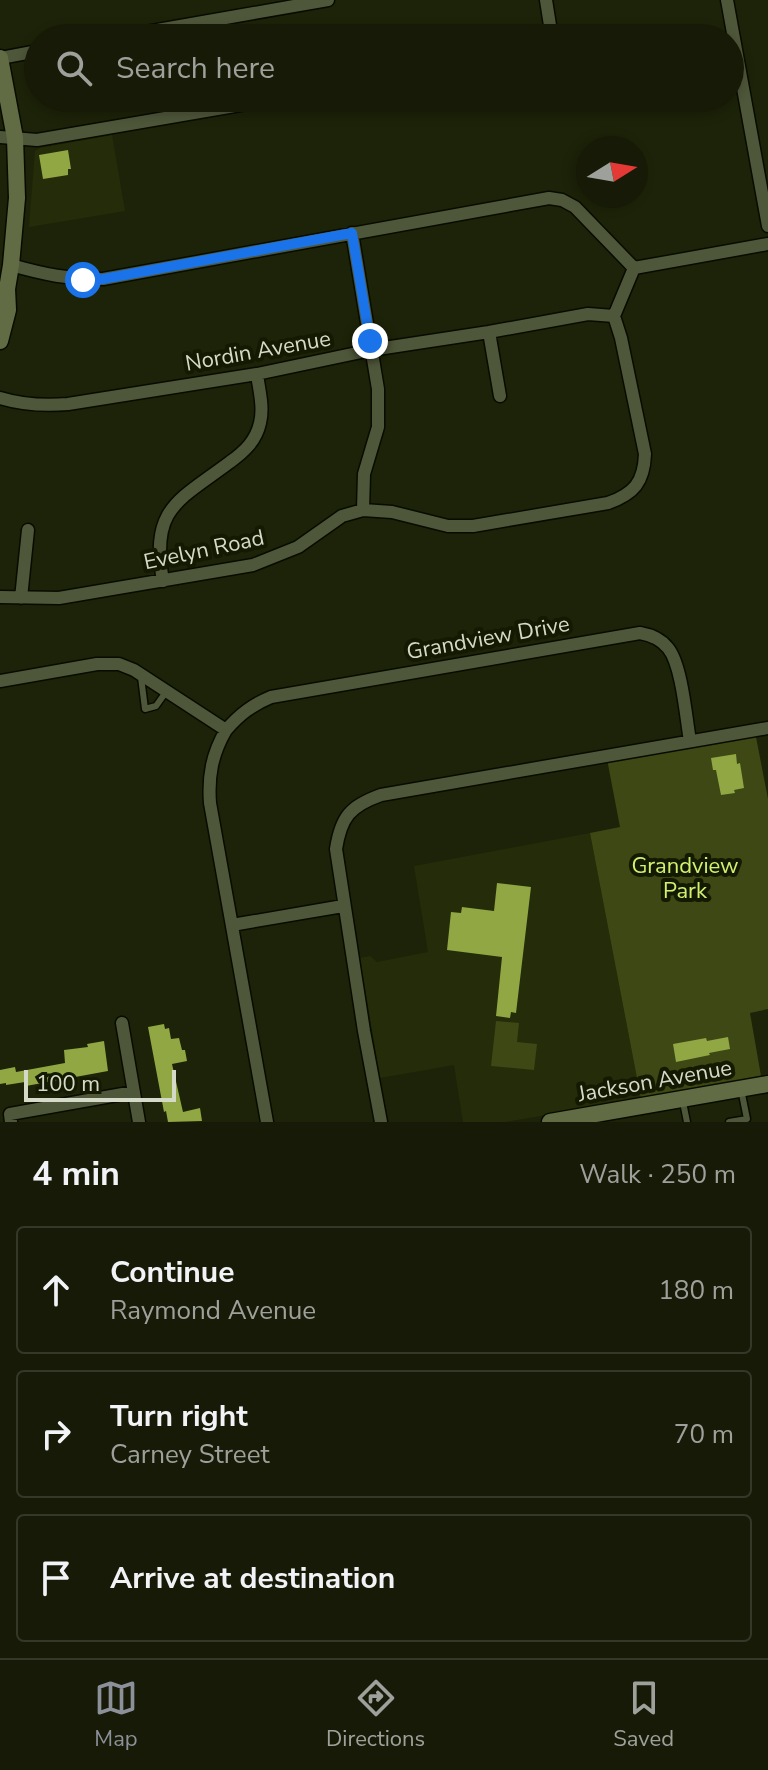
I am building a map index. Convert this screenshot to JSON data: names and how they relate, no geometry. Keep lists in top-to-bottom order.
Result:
{
  "streets": {
    "main road": ["Jackson Avenue"],
    "street": ["Nordin Avenue", "Evelyn Road", "Grandview Drive"]
  },
  "parks": ["Grandview Park"],
  "scale_bar": "100 m",
  "north": "right",
  "page": {
    "search": "Search here",
    "scale": "100 m",
    "heading": ["4 min", "Walk · 250 m"],
    "list": [
      ["Continue", "Raymond Avenue", "180 m"],
      ["Turn right", "Carney Street", "70 m"],
      "Arrive at destination"
    ],
    "nav": ["Map", "Directions", "Saved"]
  }
}
